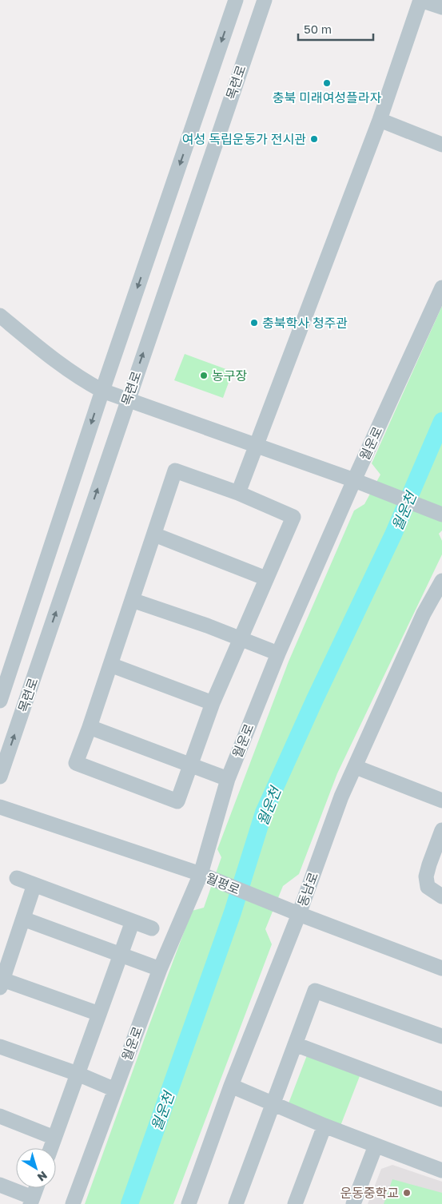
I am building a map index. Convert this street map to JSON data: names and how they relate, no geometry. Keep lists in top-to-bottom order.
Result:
{
  "streets": {
    "street": [
      "목련로",
      "월운로",
      "월평로",
      "동남로"
    ]
  },
  "crossings": [
    ["월운로", "월평로"],
    ["월평로", "동남로"]
  ],
  "water": ["월운천"],
  "places": [
    "충북 미래여성플라자",
    "여성 독립운동가 전시관",
    "충북학사 청주관",
    "농구장",
    "운동중학교"
  ],
  "scale_bar": "50 m",
  "north": "bottom right"
}
